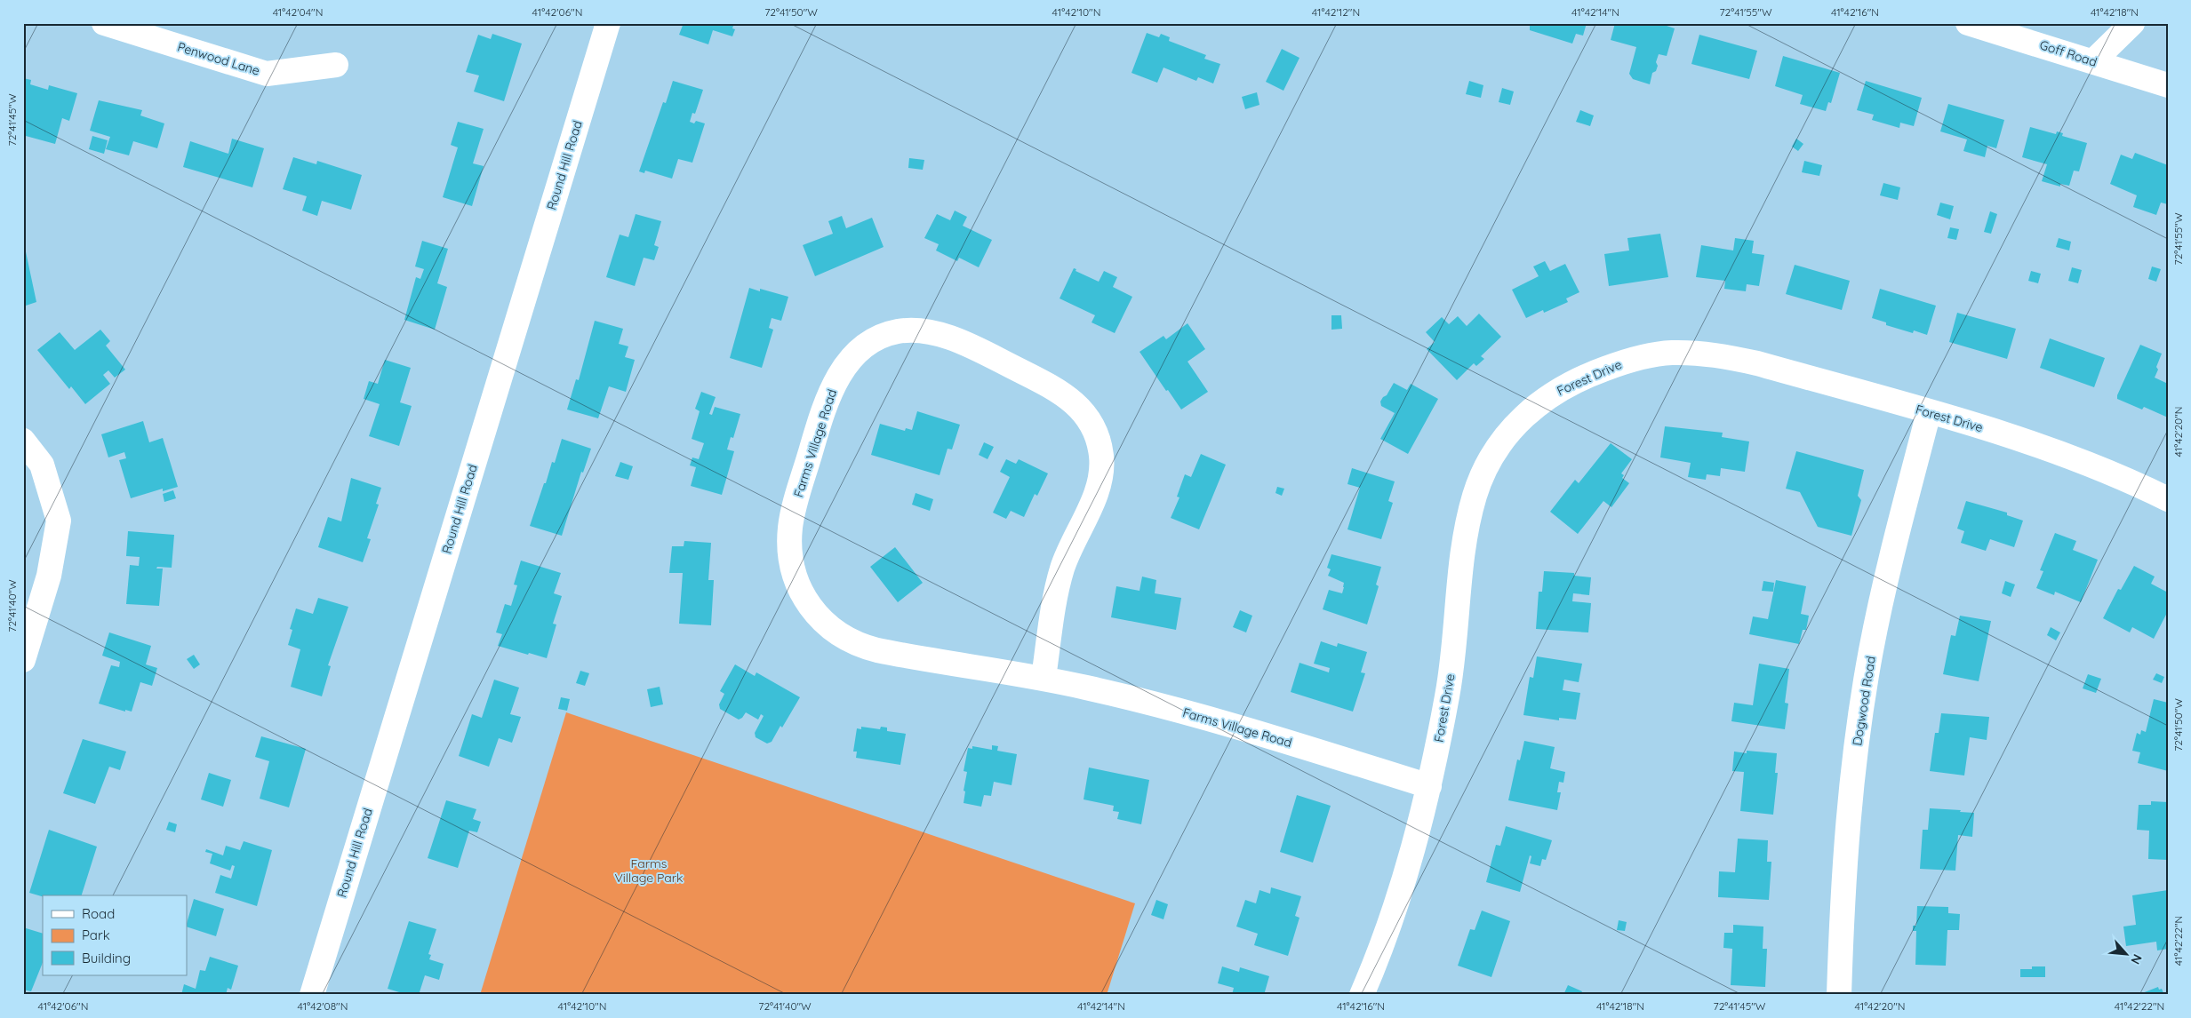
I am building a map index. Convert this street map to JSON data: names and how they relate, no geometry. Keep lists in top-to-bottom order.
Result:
{
  "streets": {
    "street": [
      "Goff Road",
      "Penwood Lane",
      "Round Hill Road",
      "Forest Drive",
      "Farms Village Road",
      "Dogwood Road"
    ]
  },
  "crossings": [
    ["Forest Drive", "Farms Village Road"],
    ["Forest Drive", "Dogwood Road"]
  ],
  "parks": ["Farms Village Park"],
  "legend": ["Road", "Park", "Building"],
  "north": "bottom right",
  "coordinates": [
    "41°42'04\"N",
    "41°42'06\"N",
    "72°41'50\"W",
    "41°42'10\"N",
    "41°42'12\"N",
    "41°42'14\"N",
    "72°41'55\"W",
    "41°42'16\"N",
    "41°42'18\"N",
    "72°41'45\"W",
    "41°42'20\"N",
    "72°41'40\"W",
    "41°42'22\"N",
    "41°42'08\"N"
  ]
}
